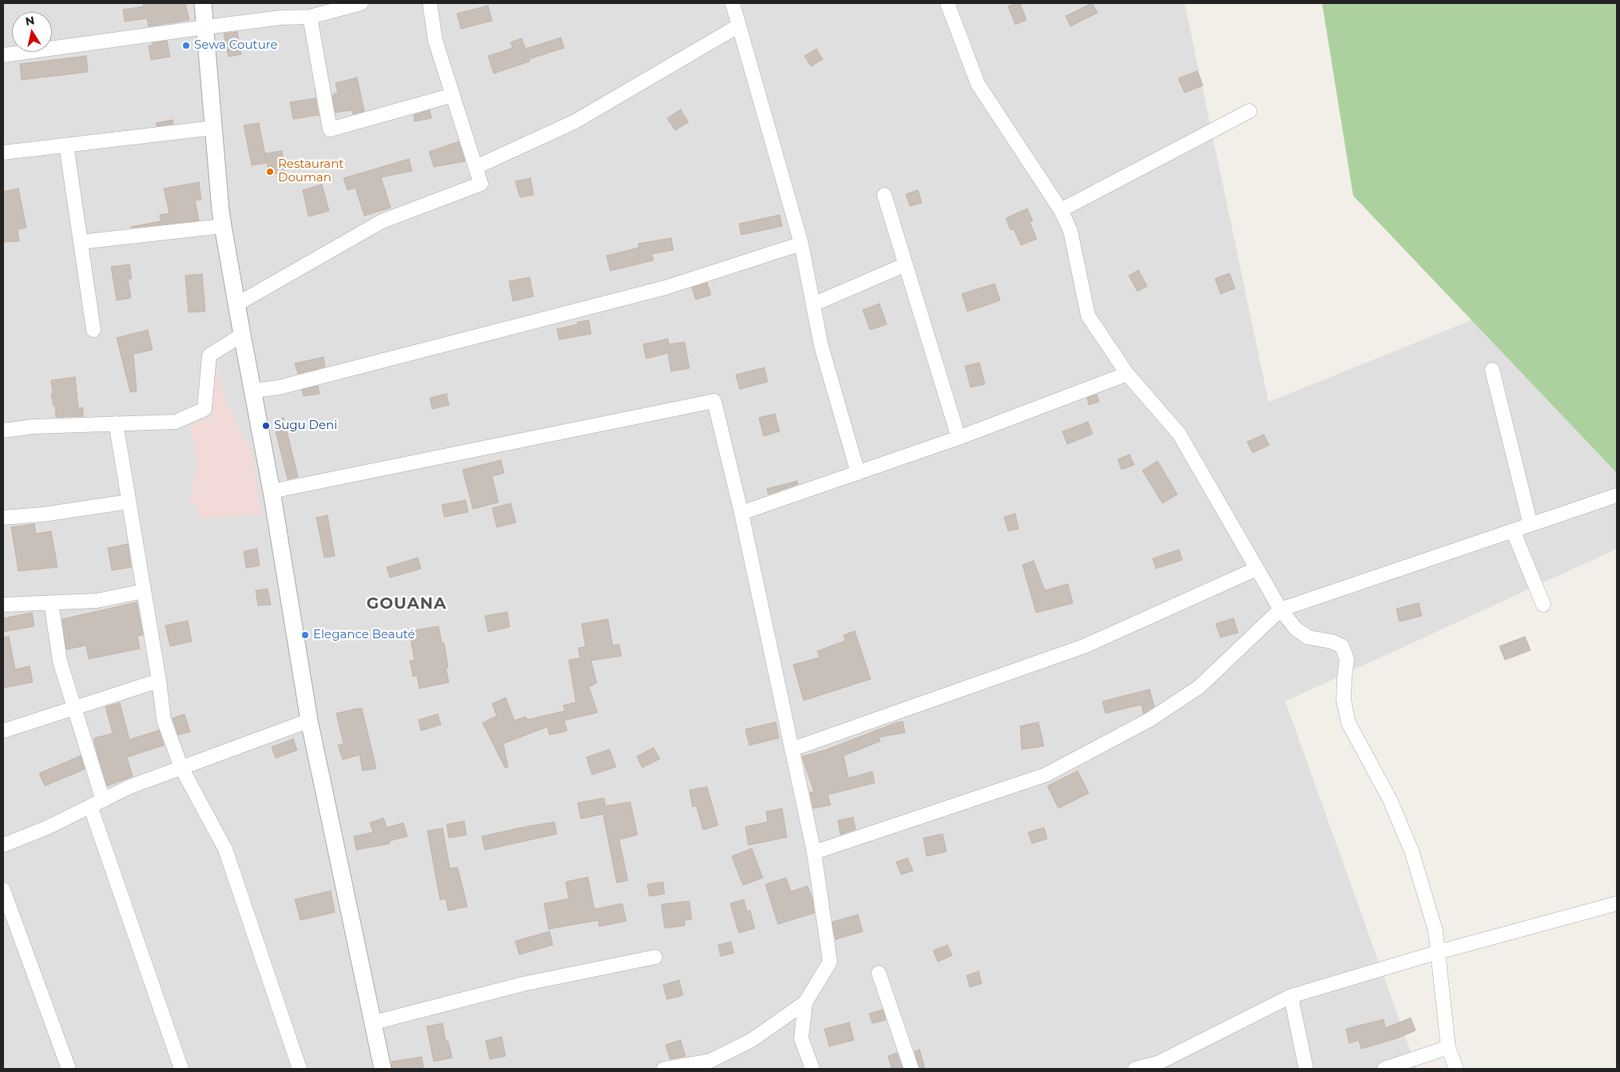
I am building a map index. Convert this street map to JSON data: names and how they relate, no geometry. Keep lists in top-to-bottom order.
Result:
{
  "districts": ["GOUANA"],
  "places": [
    "Sewa Couture",
    "Restaurant Douman",
    "Sugu Deni",
    "Elegance Beauté"
  ],
  "north": "top"
}
